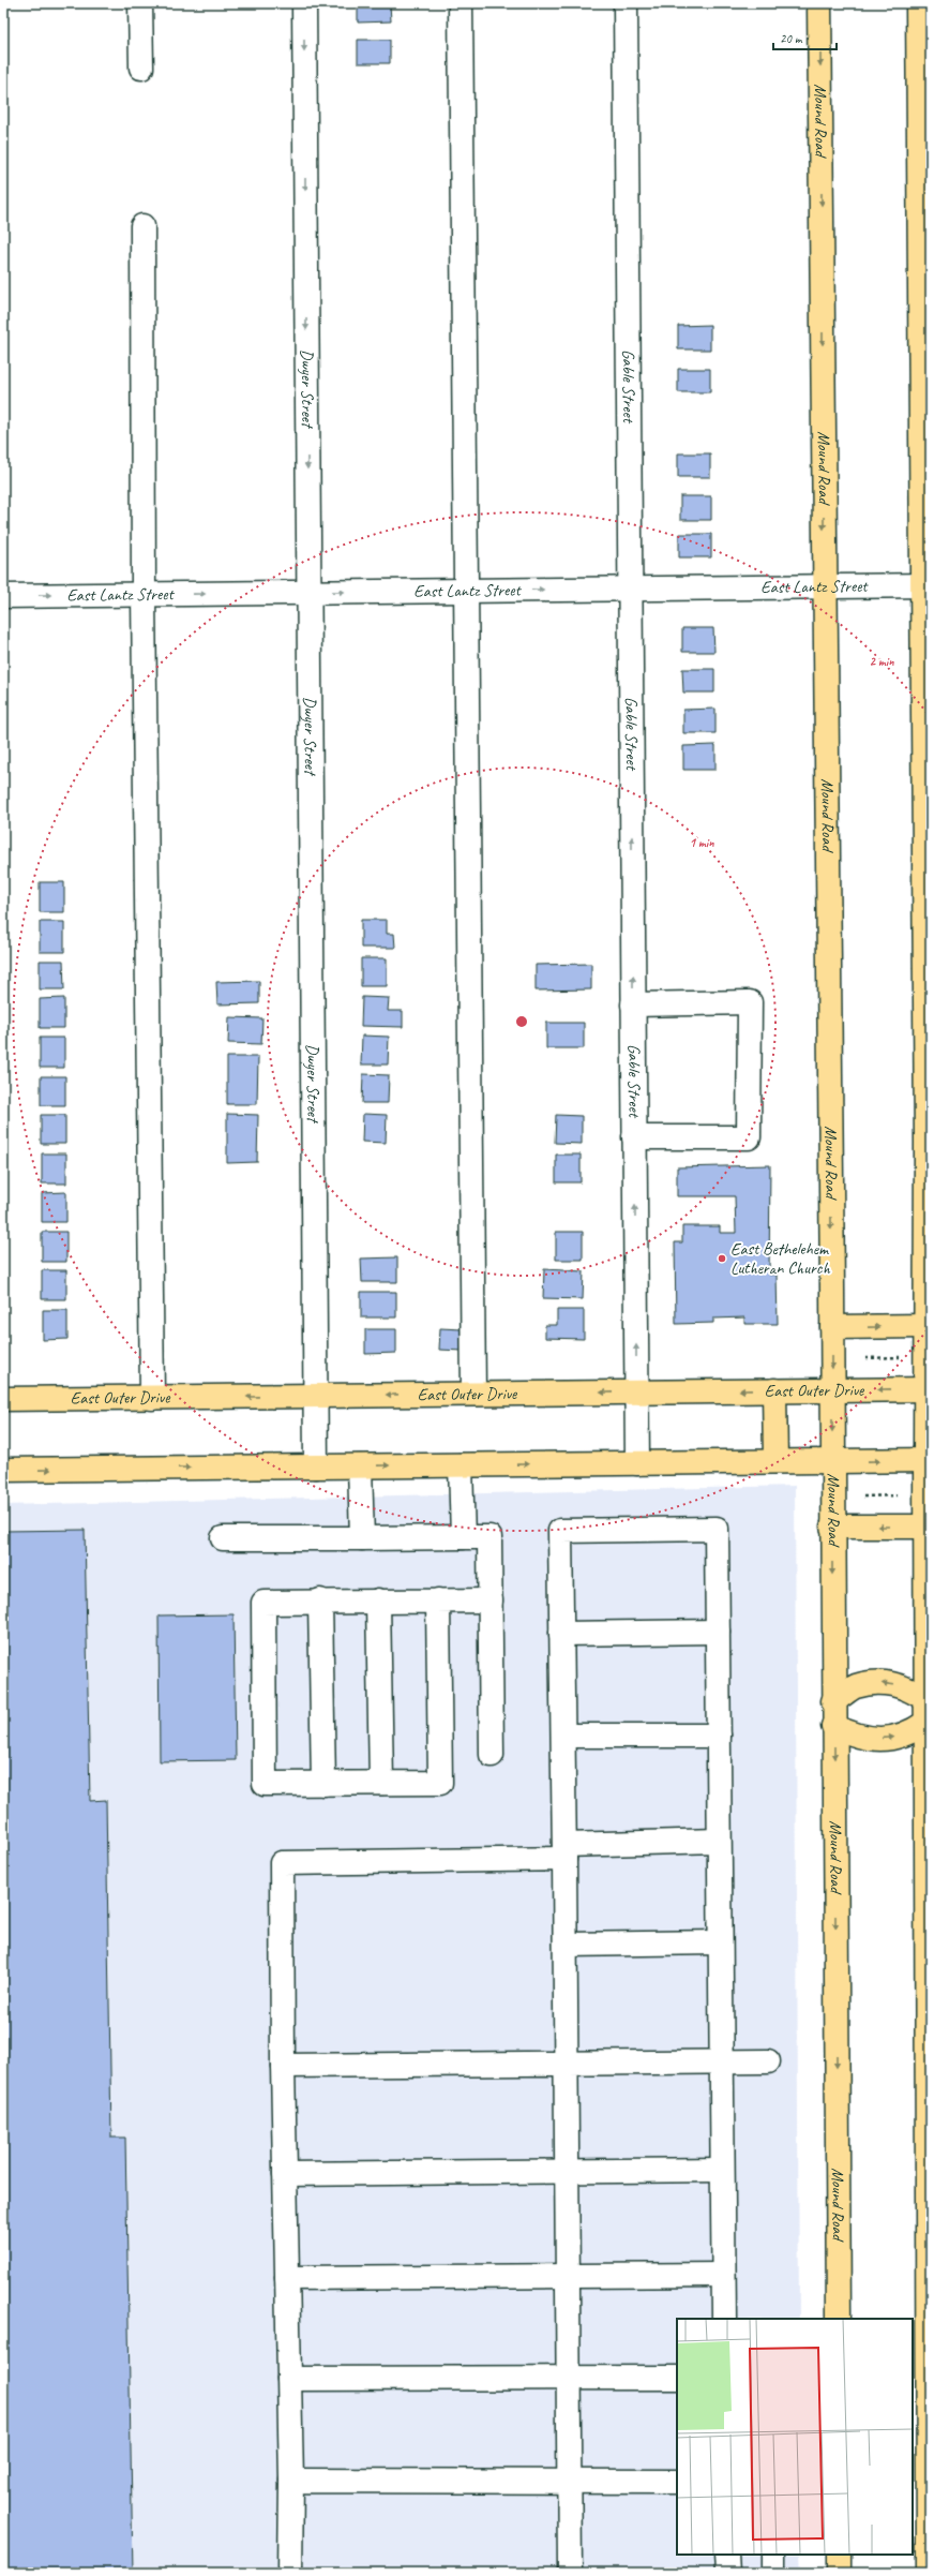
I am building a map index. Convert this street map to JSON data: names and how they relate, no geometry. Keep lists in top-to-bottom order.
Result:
{
  "streets": {
    "main road": ["Mound Road", "East Outer Drive"],
    "street": ["Gable Street", "Dwyer Street", "East Lantz Street"]
  },
  "crossings": [
    ["Mound Road", "East Lantz Street"],
    ["Mound Road", "East Outer Drive"],
    ["Gable Street", "East Lantz Street"],
    ["Gable Street", "East Outer Drive"],
    ["Dwyer Street", "East Lantz Street"],
    ["Dwyer Street", "East Outer Drive"]
  ],
  "one_way": ["East Lantz Street"],
  "places": ["East Bethelehem Lutheran Church"],
  "scale_bar": "20 m",
  "rings": ["2 min", "1 min"]
}
